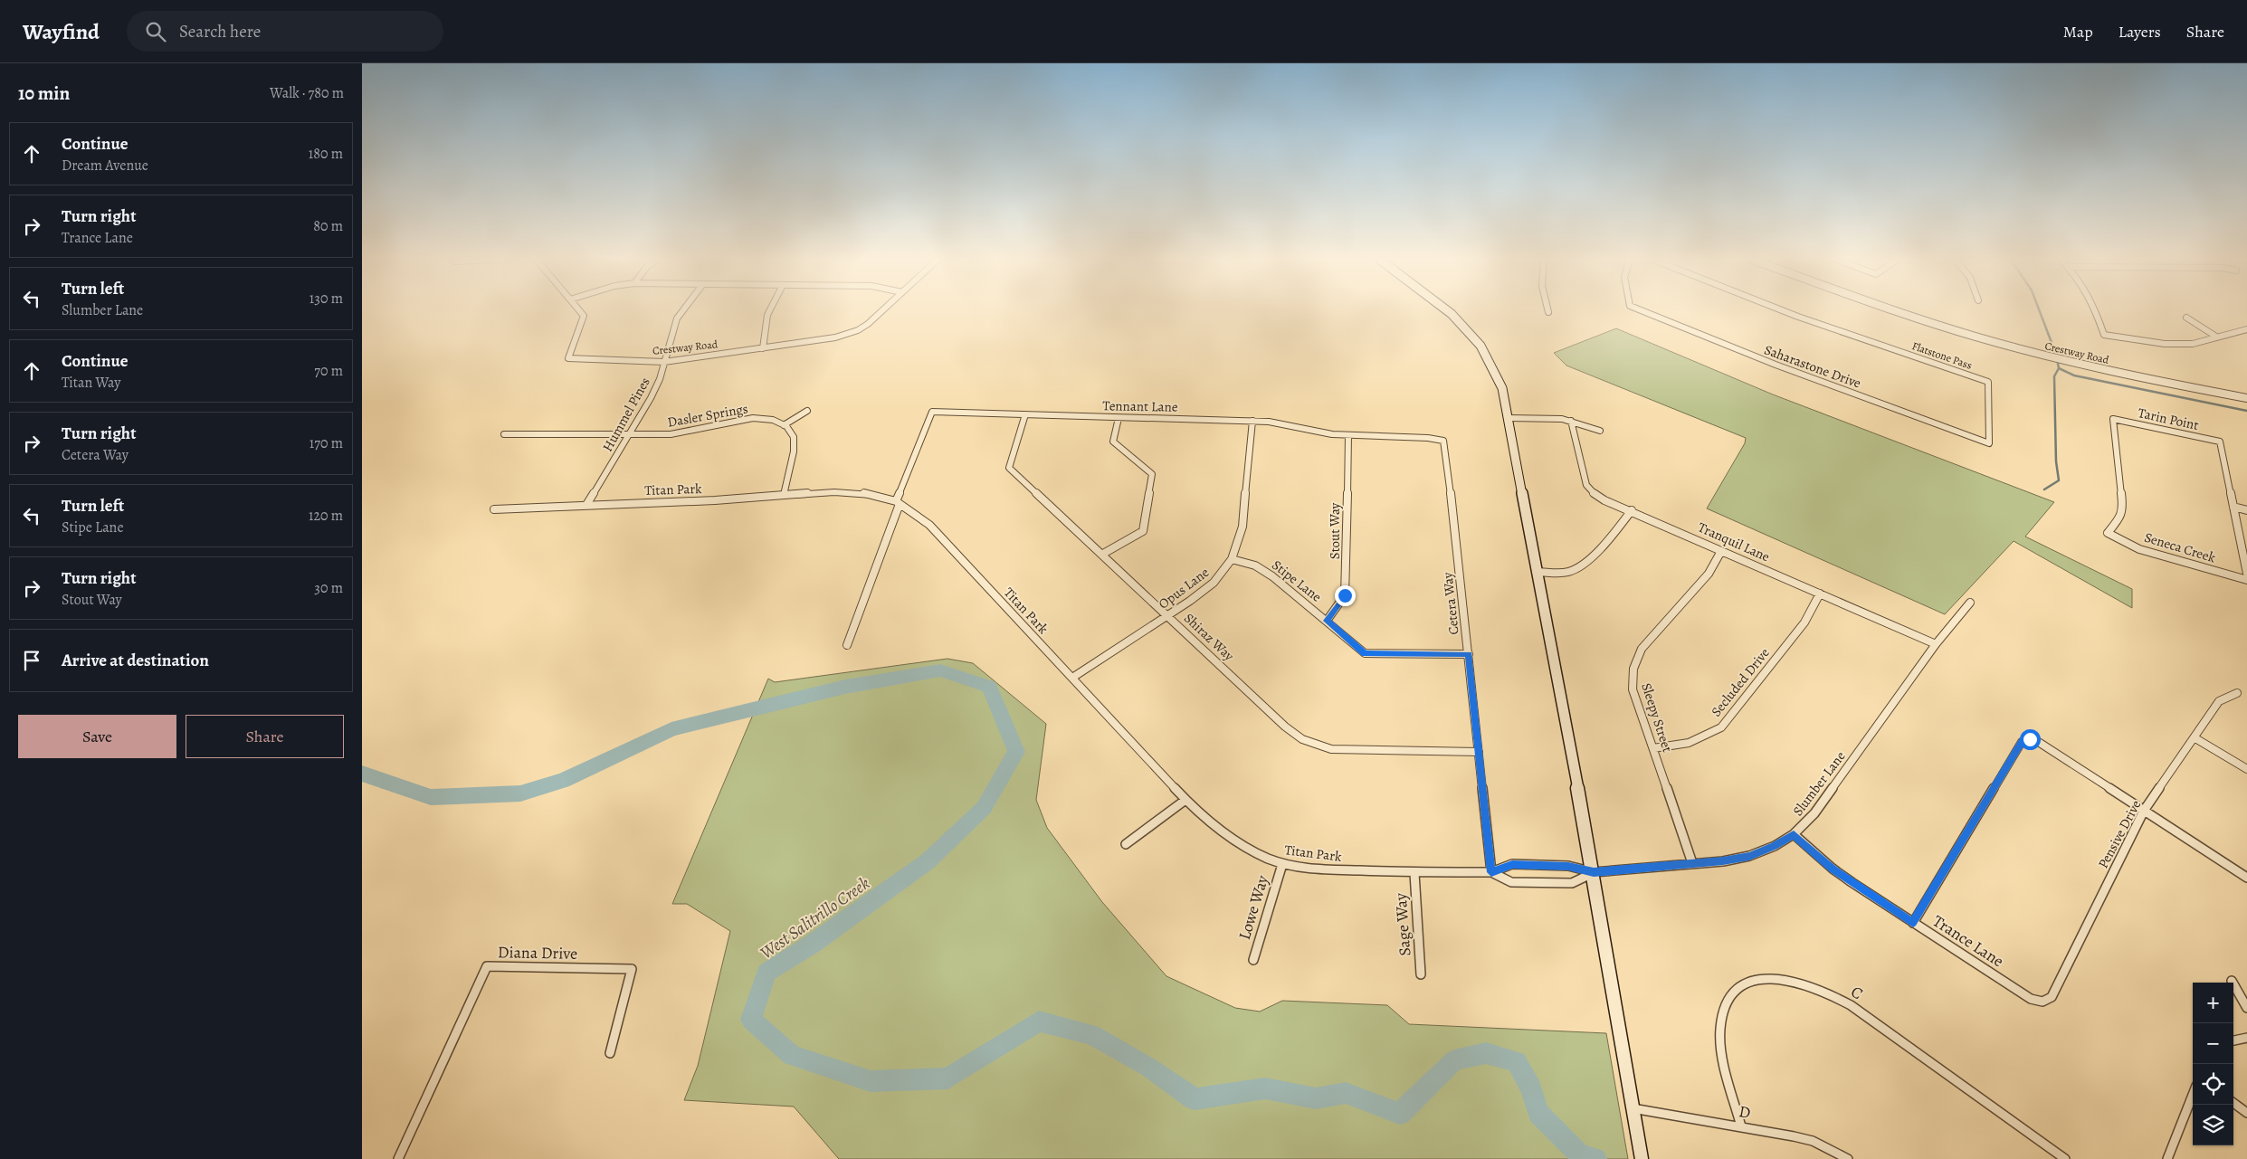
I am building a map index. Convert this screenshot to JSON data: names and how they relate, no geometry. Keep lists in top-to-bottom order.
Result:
{
  "streets": {
    "street": [
      "Crestway Road",
      "Flatstone Pass",
      "Saharastone Drive",
      "Tennant Lane",
      "Hummel Pines",
      "Dasler Springs",
      "Tarin Point",
      "Titan Park",
      "Stout Way",
      "Tranquil Lane",
      "Seneca Creek",
      "Stipe Lane",
      "Opus Lane",
      "Cetera Way",
      "Shiraz Way",
      "Secluded Drive",
      "Sleepy Street",
      "Slumber Lane",
      "Pensive Drive",
      "Lowe Way",
      "Sage Way",
      "Trance Lane",
      "Diana Drive",
      "C",
      "D"
    ]
  },
  "crossings": [
    ["Crestway Road", "Hummel Pines"],
    ["Flatstone Pass", "Saharastone Drive"],
    ["Tennant Lane", "Titan Park"],
    ["Tennant Lane", "Stout Way"],
    ["Tennant Lane", "Opus Lane"],
    ["Tennant Lane", "Cetera Way"],
    ["Tennant Lane", "Shiraz Way"],
    ["Hummel Pines", "Dasler Springs"],
    ["Hummel Pines", "Titan Park"],
    ["Tarin Point", "Seneca Creek"],
    ["Titan Park", "Opus Lane"],
    ["Titan Park", "Cetera Way"],
    ["Titan Park", "Lowe Way"],
    ["Titan Park", "Sage Way"],
    ["Stout Way", "Stipe Lane"],
    ["Tranquil Lane", "Secluded Drive"],
    ["Tranquil Lane", "Sleepy Street"],
    ["Tranquil Lane", "Slumber Lane"],
    ["Stipe Lane", "Opus Lane"],
    ["Stipe Lane", "Cetera Way"],
    ["Opus Lane", "Shiraz Way"],
    ["Cetera Way", "Shiraz Way"],
    ["Secluded Drive", "Sleepy Street"],
    ["Sleepy Street", "Slumber Lane"],
    ["Slumber Lane", "Trance Lane"],
    ["Pensive Drive", "Trance Lane"],
    ["C", "D"]
  ],
  "water": ["West Salitrillo Creek"],
  "page": {
    "header": "Wayfind",
    "search": "Search here",
    "nav": ["Map", "Layers", "Share"],
    "heading": ["10 min", "Walk · 780 m"],
    "list": [
      ["Continue", "Dream Avenue", "180 m"],
      ["Turn right", "Trance Lane", "80 m"],
      ["Turn left", "Slumber Lane", "130 m"],
      ["Continue", "Titan Way", "70 m"],
      ["Turn right", "Cetera Way", "170 m"],
      ["Turn left", "Stipe Lane", "120 m"],
      ["Turn right", "Stout Way", "30 m"],
      "Arrive at destination"
    ],
    "buttons": ["Save", "Share"],
    "map_buttons": ["+", "−"]
  }
}
